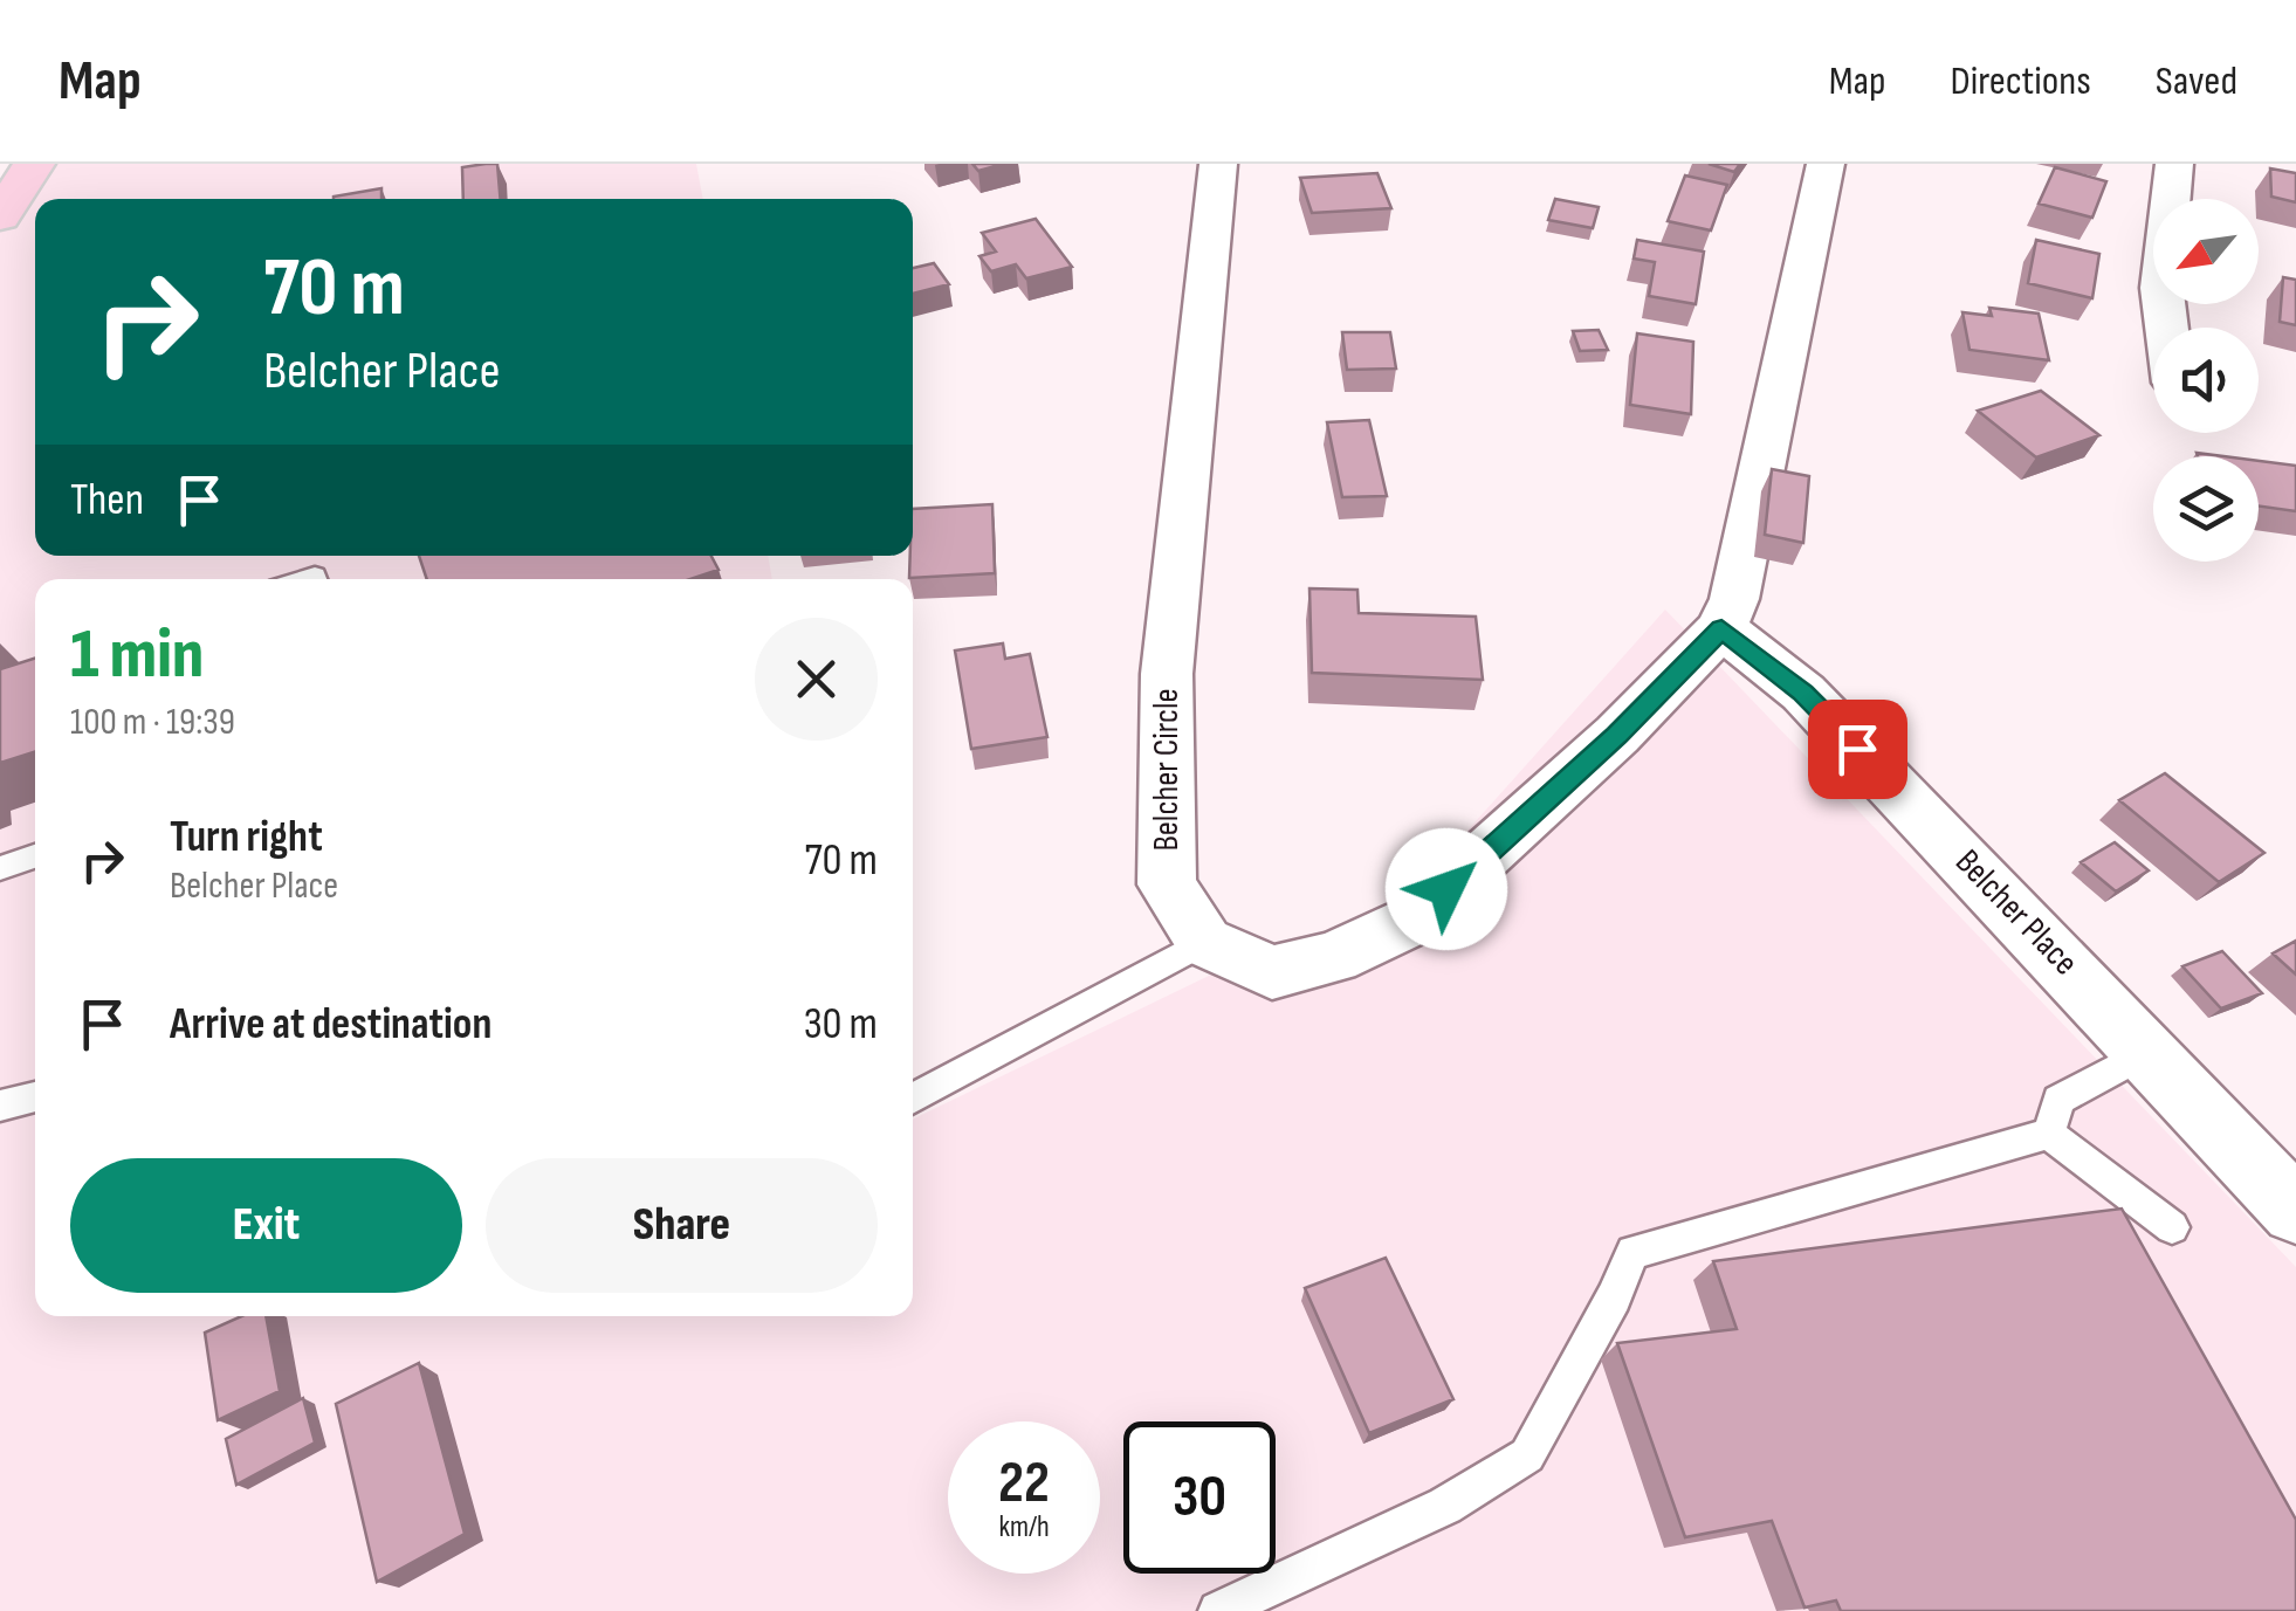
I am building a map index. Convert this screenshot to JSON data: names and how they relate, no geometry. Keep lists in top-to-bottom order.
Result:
{
  "streets": {
    "street": ["Belcher Circle", "Belcher Place"]
  },
  "north": "bottom left",
  "page": {
    "header": "Map",
    "nav": ["Map", "Directions", "Saved"],
    "turn": ["70 m", "Belcher Place"],
    "then": "Then",
    "heading": ["1 min", "100 m · 19:39"],
    "list": [
      {
        "name": "Turn right",
        "note": "Belcher Place",
        "value": "70 m"
      },
      {
        "name": "Arrive at destination",
        "value": "30 m"
      }
    ],
    "buttons": ["Exit", "Share"],
    "speed": "22 km/h",
    "limit": "30"
  }
}
